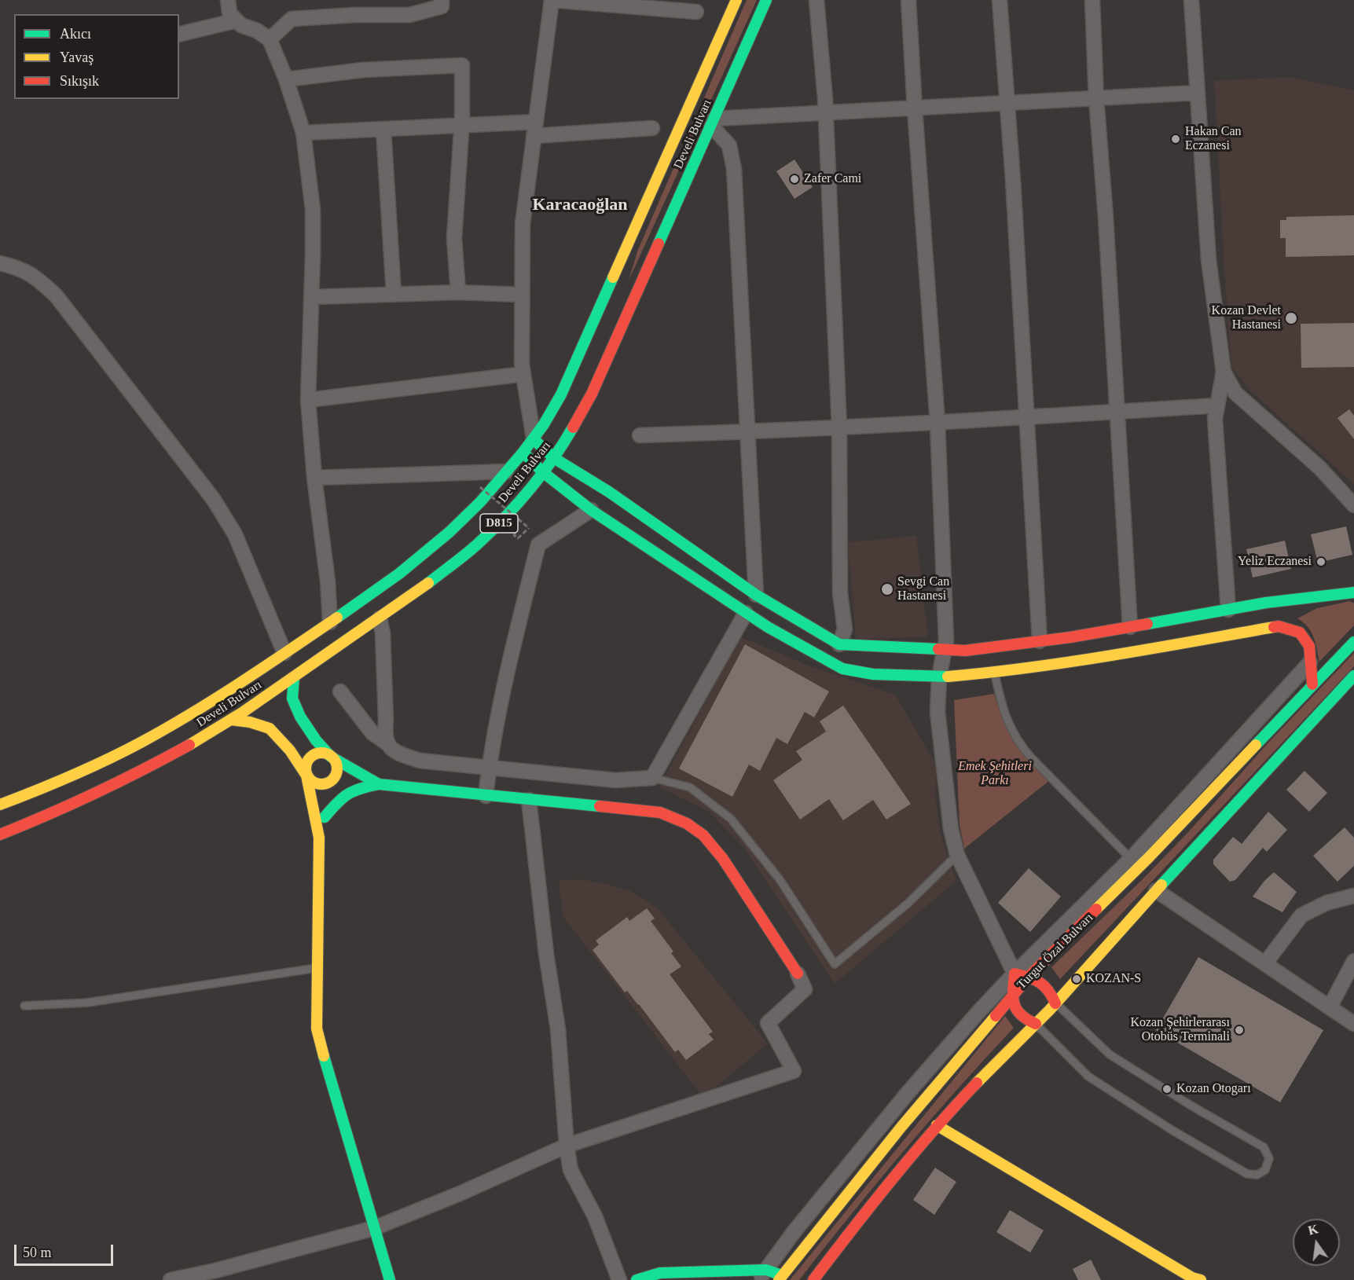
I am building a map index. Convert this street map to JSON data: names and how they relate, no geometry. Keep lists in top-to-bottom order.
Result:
{
  "streets": {
    "main road": ["Develi Bulvarı", "D815", "Turgut Özal Bulvarı"]
  },
  "districts": ["Karacaoğlan"],
  "parks": ["Emek Şehitleri Parkı"],
  "places": [
    "Hakan Can Eczanesi",
    "Zafer Cami",
    "Kozan Devlet Hastanesi",
    "Yeliz Eczanesi",
    "Sevgi Can Hastanesi",
    "KOZAN-S",
    "Kozan Şehirlerarası Otobüs Terminali",
    "Kozan Otogarı"
  ],
  "legend": ["Akıcı", "Yavaş", "Sıkışık"],
  "scale_bar": "50 m",
  "north": "top"
}
